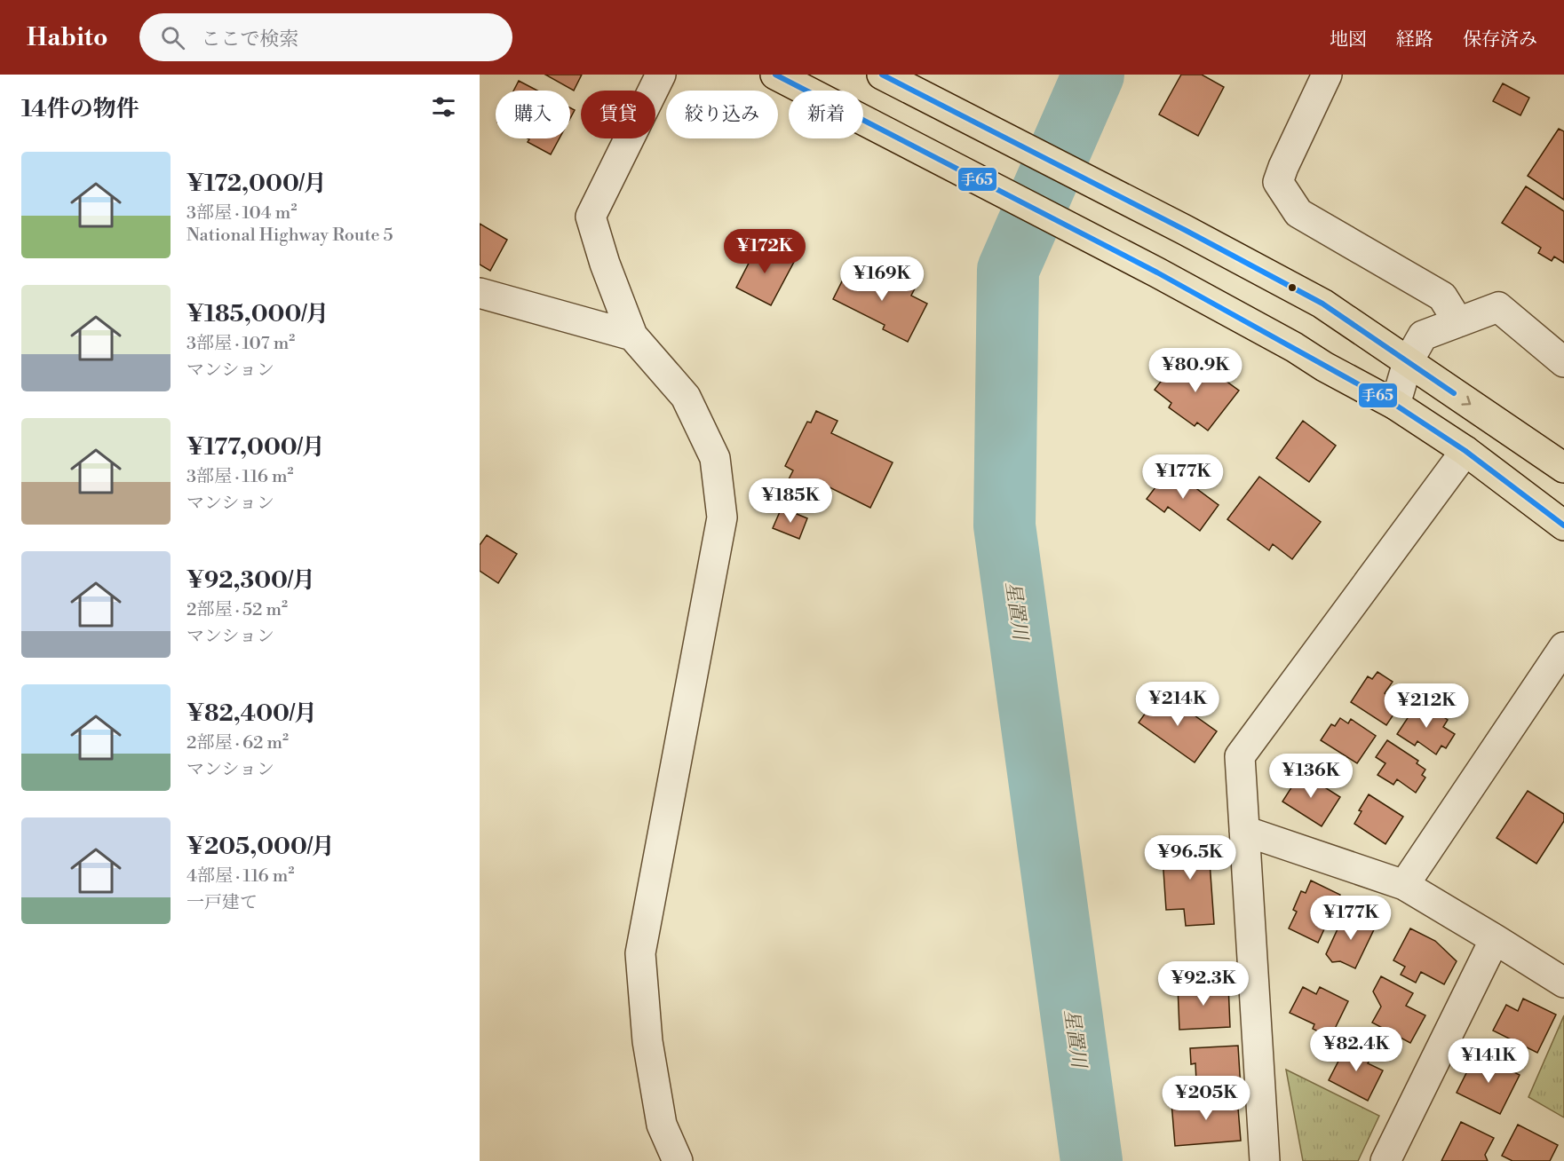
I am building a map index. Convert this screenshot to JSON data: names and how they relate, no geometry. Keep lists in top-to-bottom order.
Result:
{
  "water": ["星置川"],
  "lines": ["transit line 手65"],
  "page": {
    "header": "Habito",
    "search": "ここで検索",
    "nav": ["地図", "経路", "保存済み"],
    "heading": "14件の物件",
    "chip": [
      "購入",
      "賃貸",
      "絞り込み",
      "新着"
    ],
    "list": [
      {
        "name": "¥172,000/月",
        "note": "3部屋 · 104 m² · National Highway Route 5"
      },
      {
        "name": "¥185,000/月",
        "note": "3部屋 · 107 m² · マンション"
      },
      {
        "name": "¥177,000/月",
        "note": "3部屋 · 116 m² · マンション"
      },
      {
        "name": "¥92,300/月",
        "note": "2部屋 · 52 m² · マンション"
      },
      {
        "name": "¥82,400/月",
        "note": "2部屋 · 62 m² · マンション"
      },
      {
        "name": "¥205,000/月",
        "note": "4部屋 · 116 m² · 一戸建て"
      }
    ],
    "price": [
      "¥172K",
      "¥169K",
      "¥80.9K",
      "¥177K",
      "¥185K",
      "¥214K",
      "¥212K",
      "¥136K",
      "¥96.5K",
      "¥177K",
      "¥92.3K",
      "¥82.4K",
      "¥141K",
      "¥205K"
    ]
  }
}
